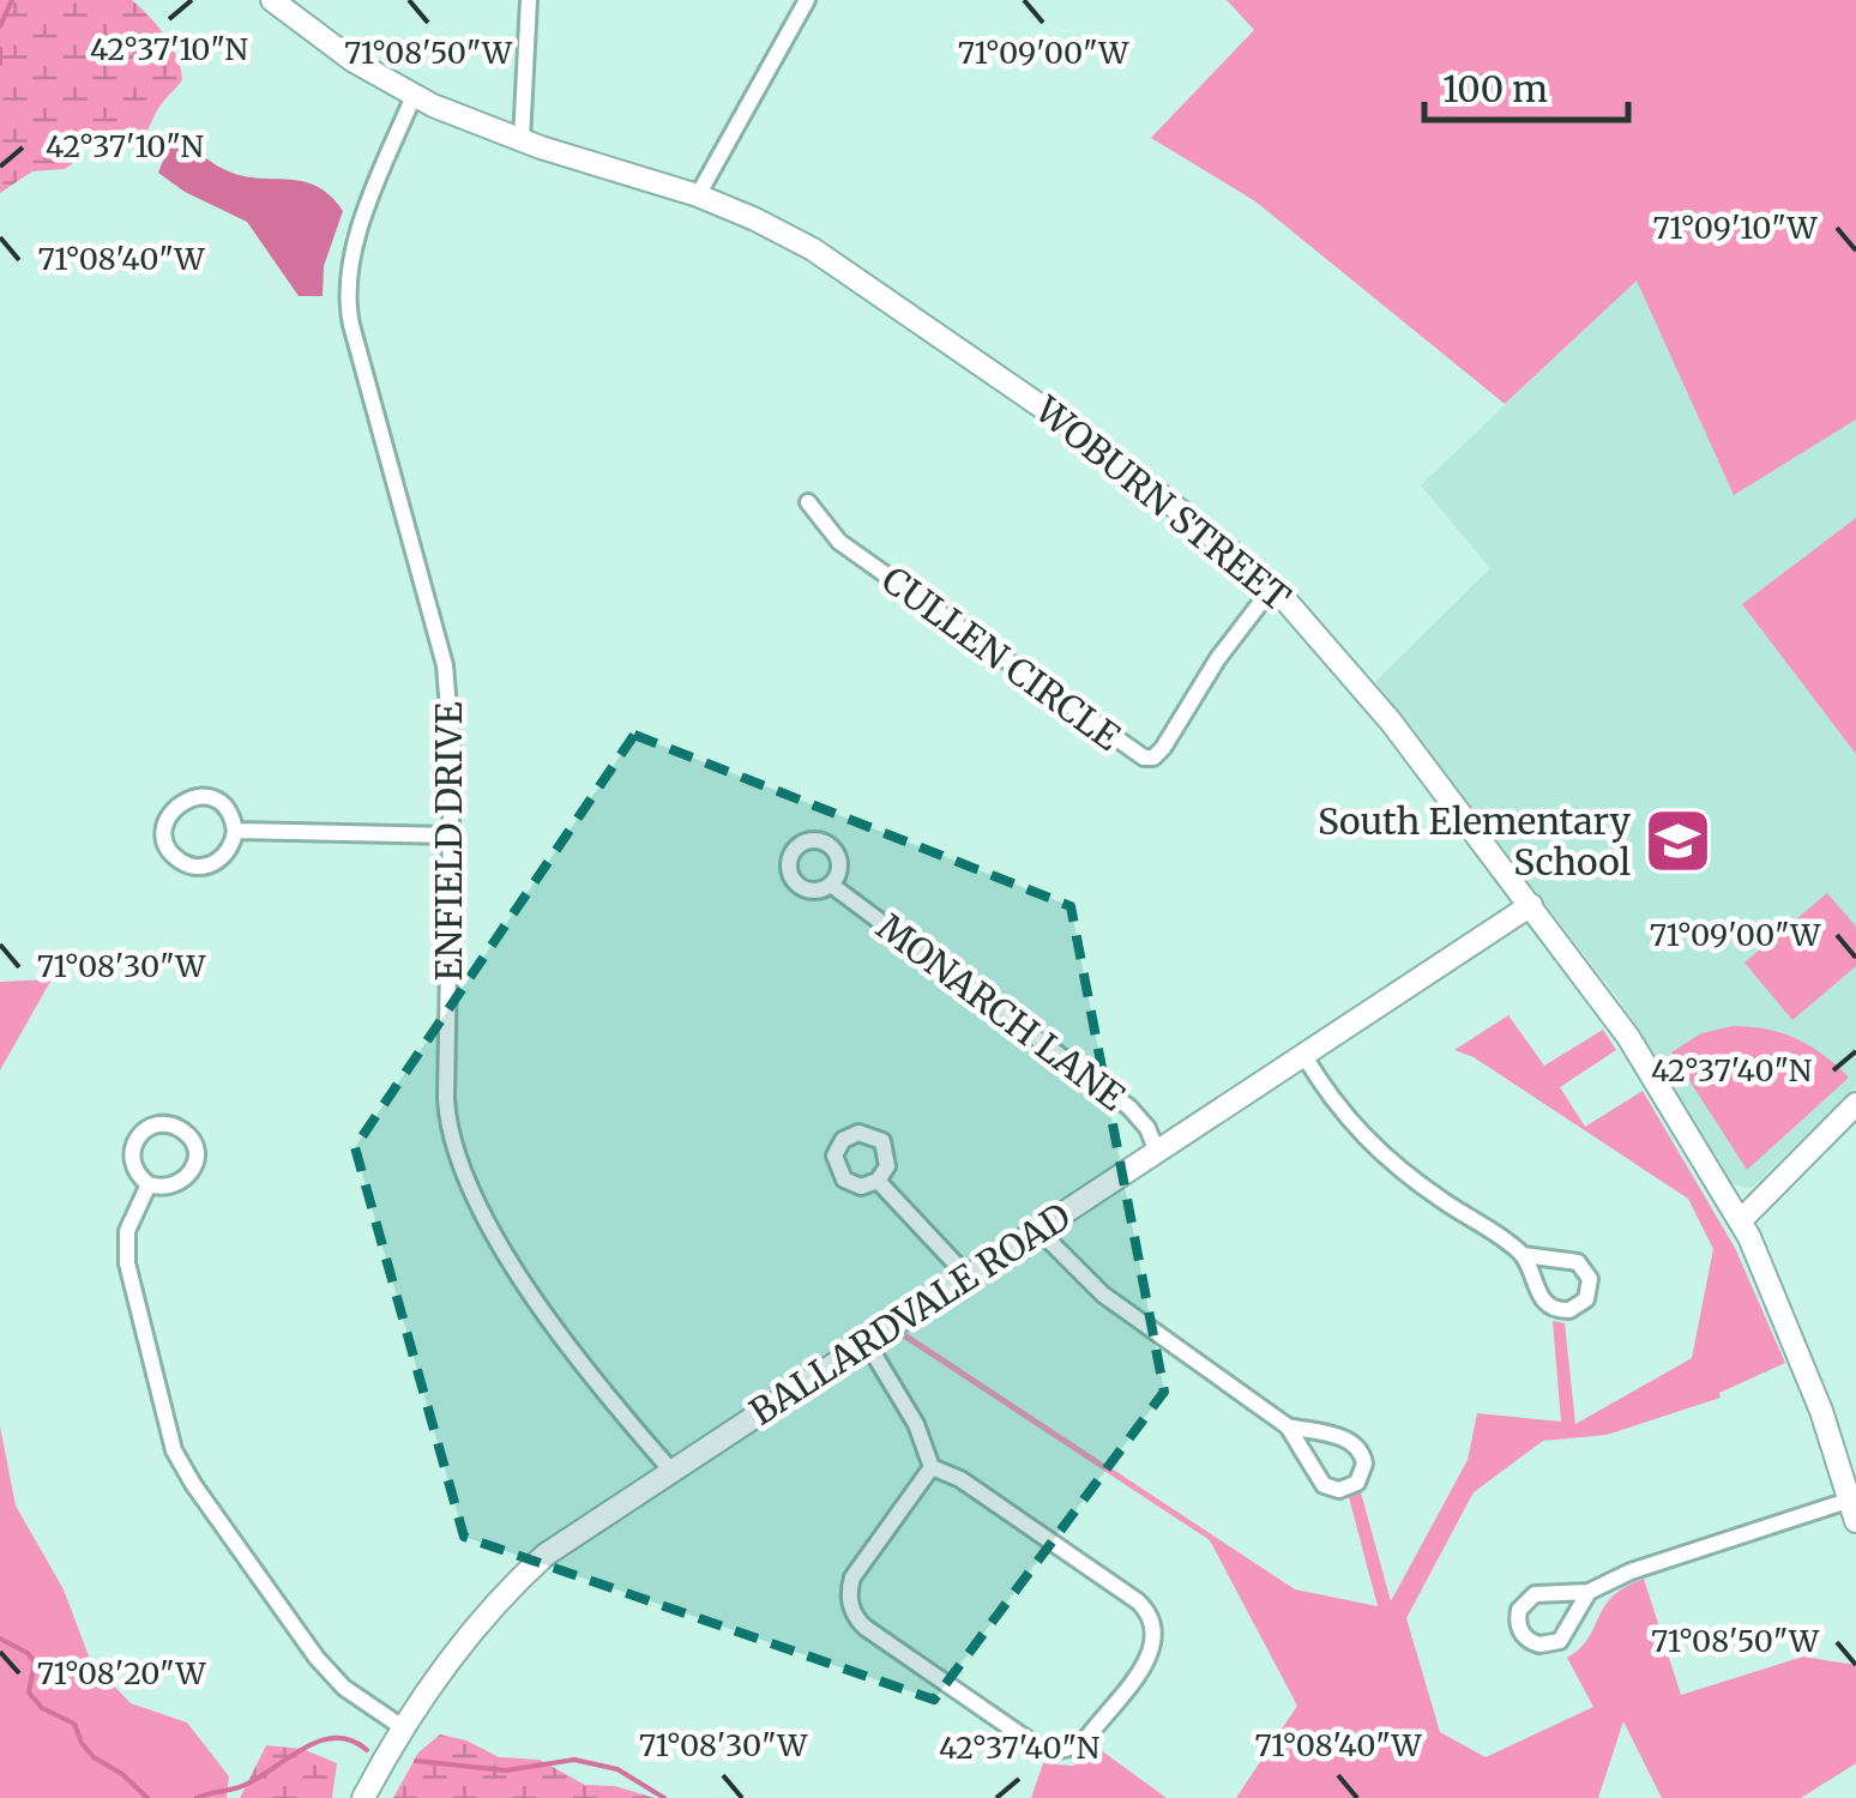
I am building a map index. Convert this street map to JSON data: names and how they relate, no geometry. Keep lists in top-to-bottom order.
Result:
{
  "streets": {
    "street": [
      "WOBURN STREET",
      "CULLEN CIRCLE",
      "ENFIELD DRIVE",
      "MONARCH LANE",
      "BALLARDVALE ROAD"
    ]
  },
  "crossings": [
    ["WOBURN STREET", "CULLEN CIRCLE"],
    ["WOBURN STREET", "ENFIELD DRIVE"],
    ["WOBURN STREET", "BALLARDVALE ROAD"],
    ["ENFIELD DRIVE", "BALLARDVALE ROAD"],
    ["MONARCH LANE", "BALLARDVALE ROAD"]
  ],
  "places": {
    "school or university": ["South Elementary School"]
  },
  "scale_bar": "100 m",
  "coordinates": [
    "42°37'10\"N",
    "71°08'50\"W",
    "71°09'00\"W",
    "71°09'10\"W",
    "71°08'40\"W",
    "71°08'30\"W",
    "42°37'40\"N",
    "71°08'20\"W"
  ]
}
